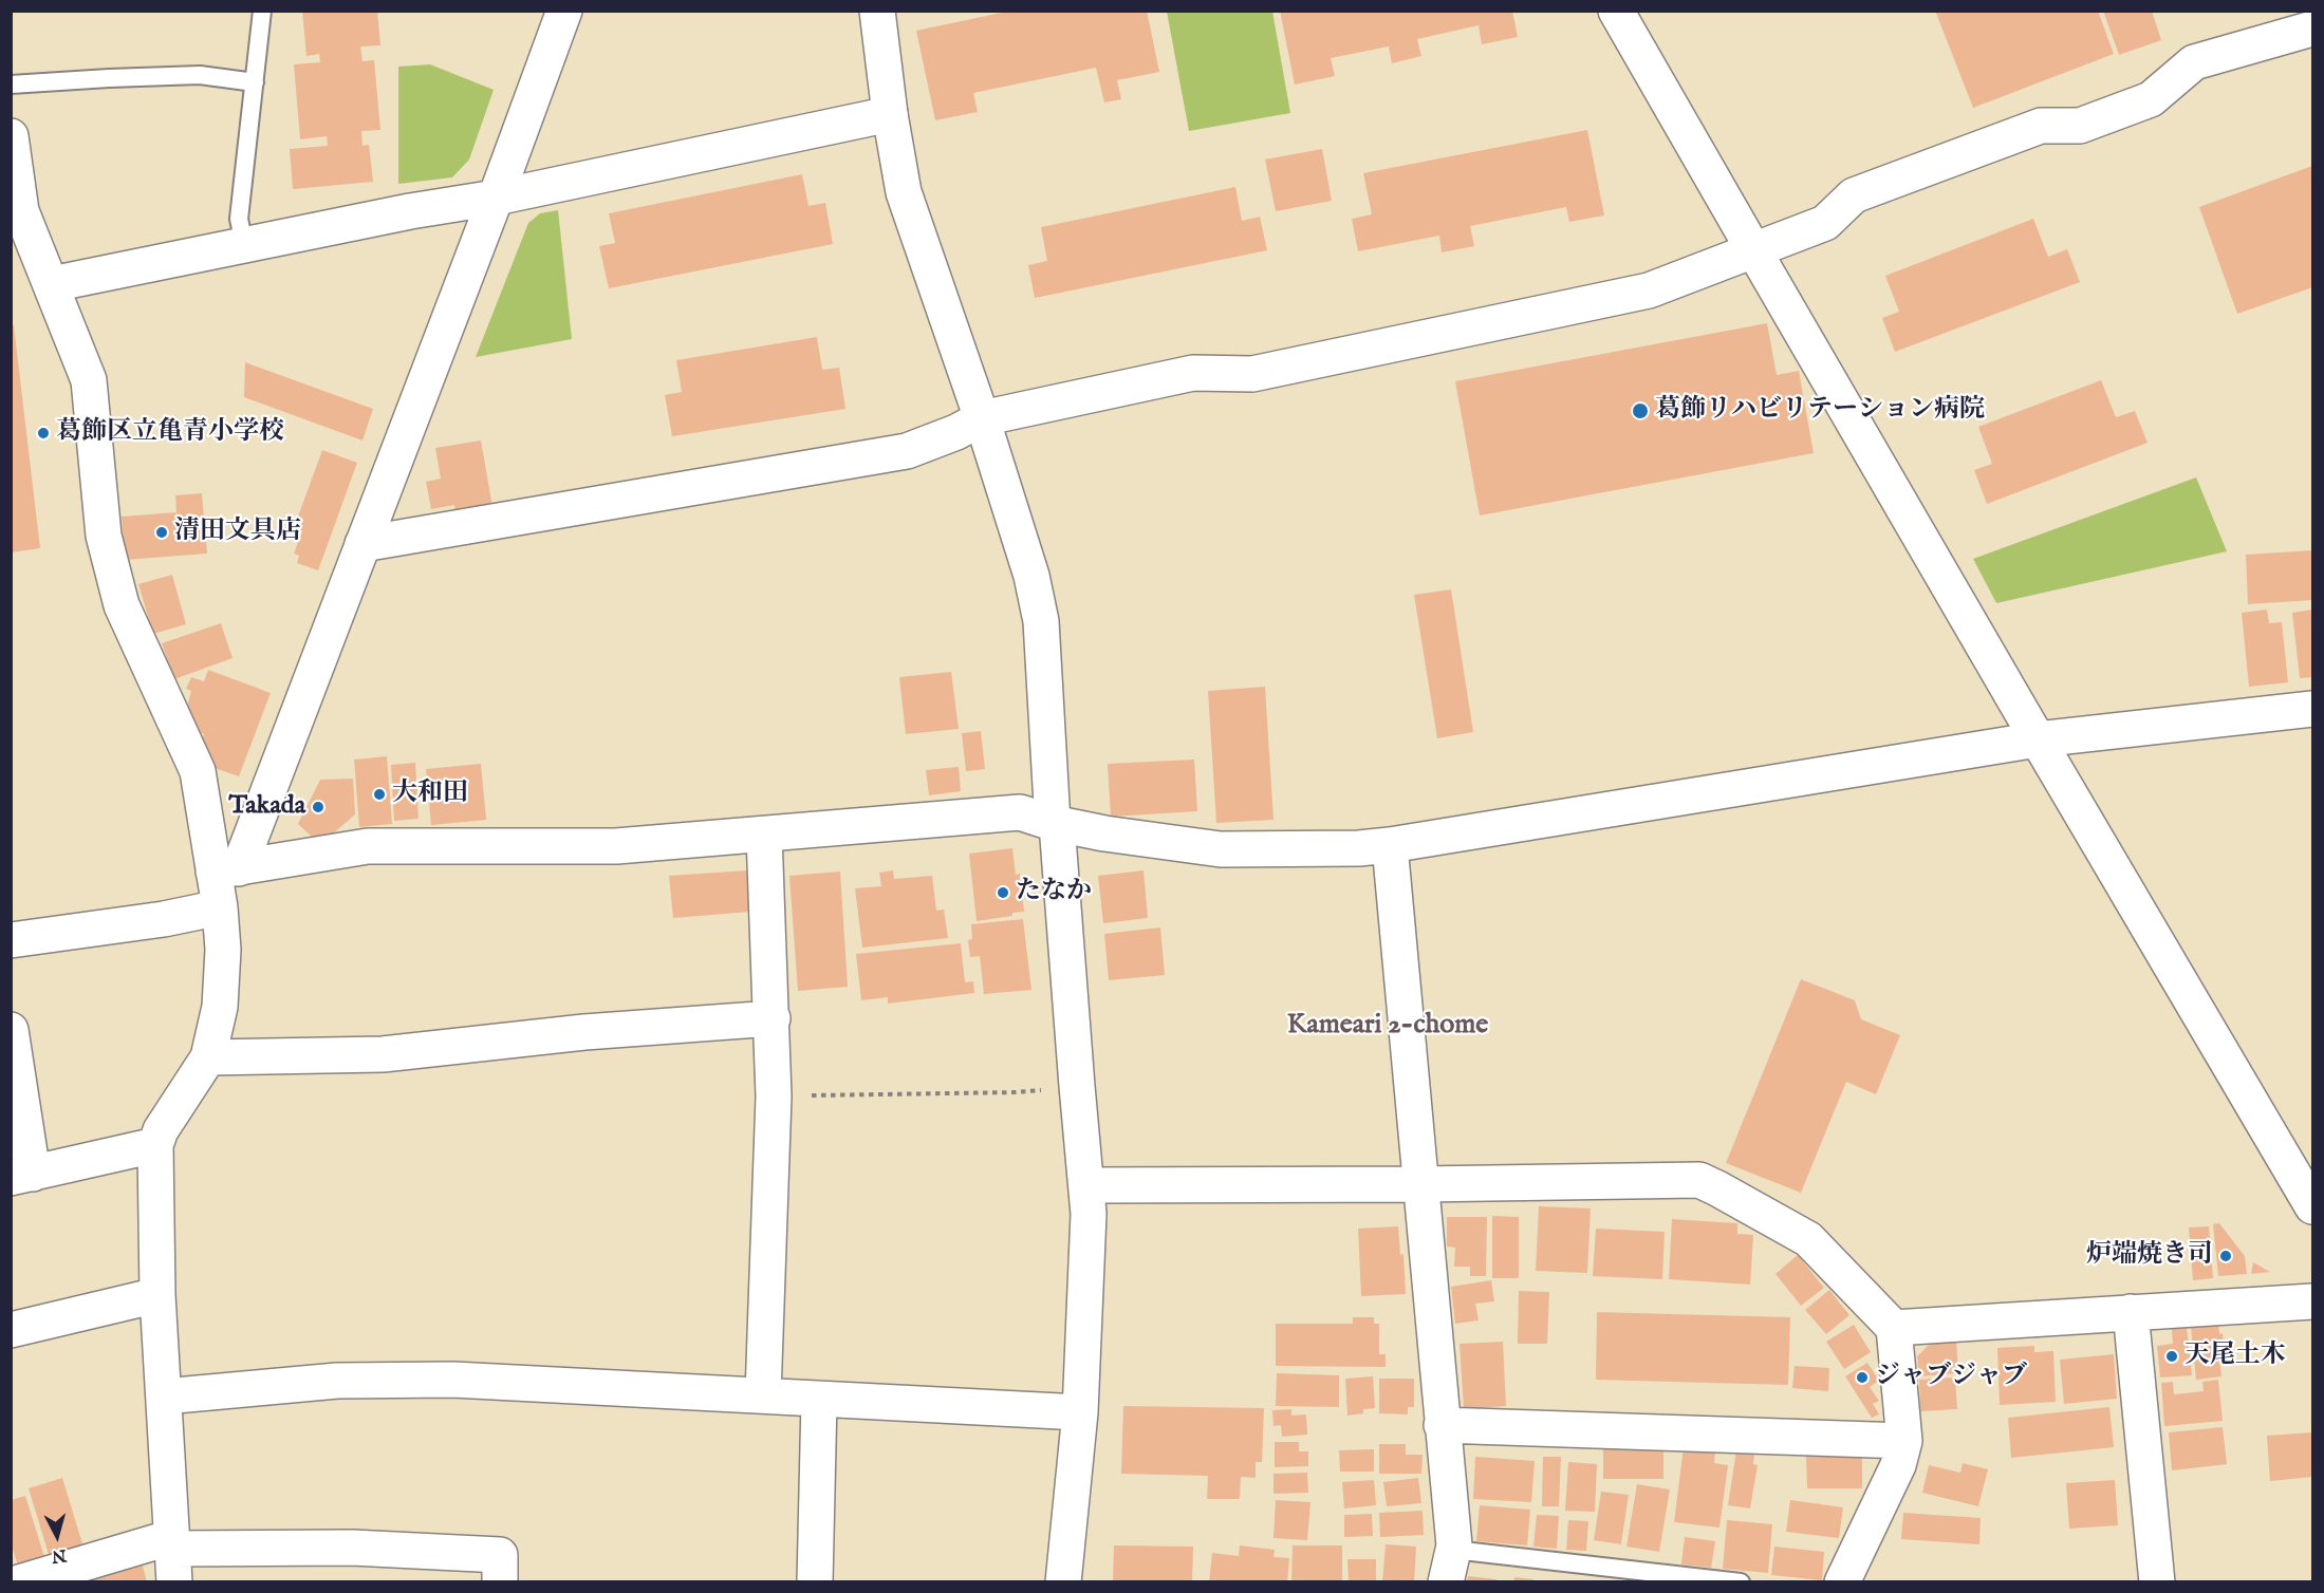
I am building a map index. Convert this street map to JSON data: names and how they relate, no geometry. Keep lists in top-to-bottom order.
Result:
{
  "districts": ["Kameari 2-chome"],
  "places": [
    "葛飾リハビリテーション病院",
    "葛飾区立亀青小学校",
    "清田文具店",
    "大和田",
    "Takada",
    "たなか",
    "炉端焼き司",
    "天尾土木",
    "ジャブジャブ"
  ],
  "north": "bottom"
}
